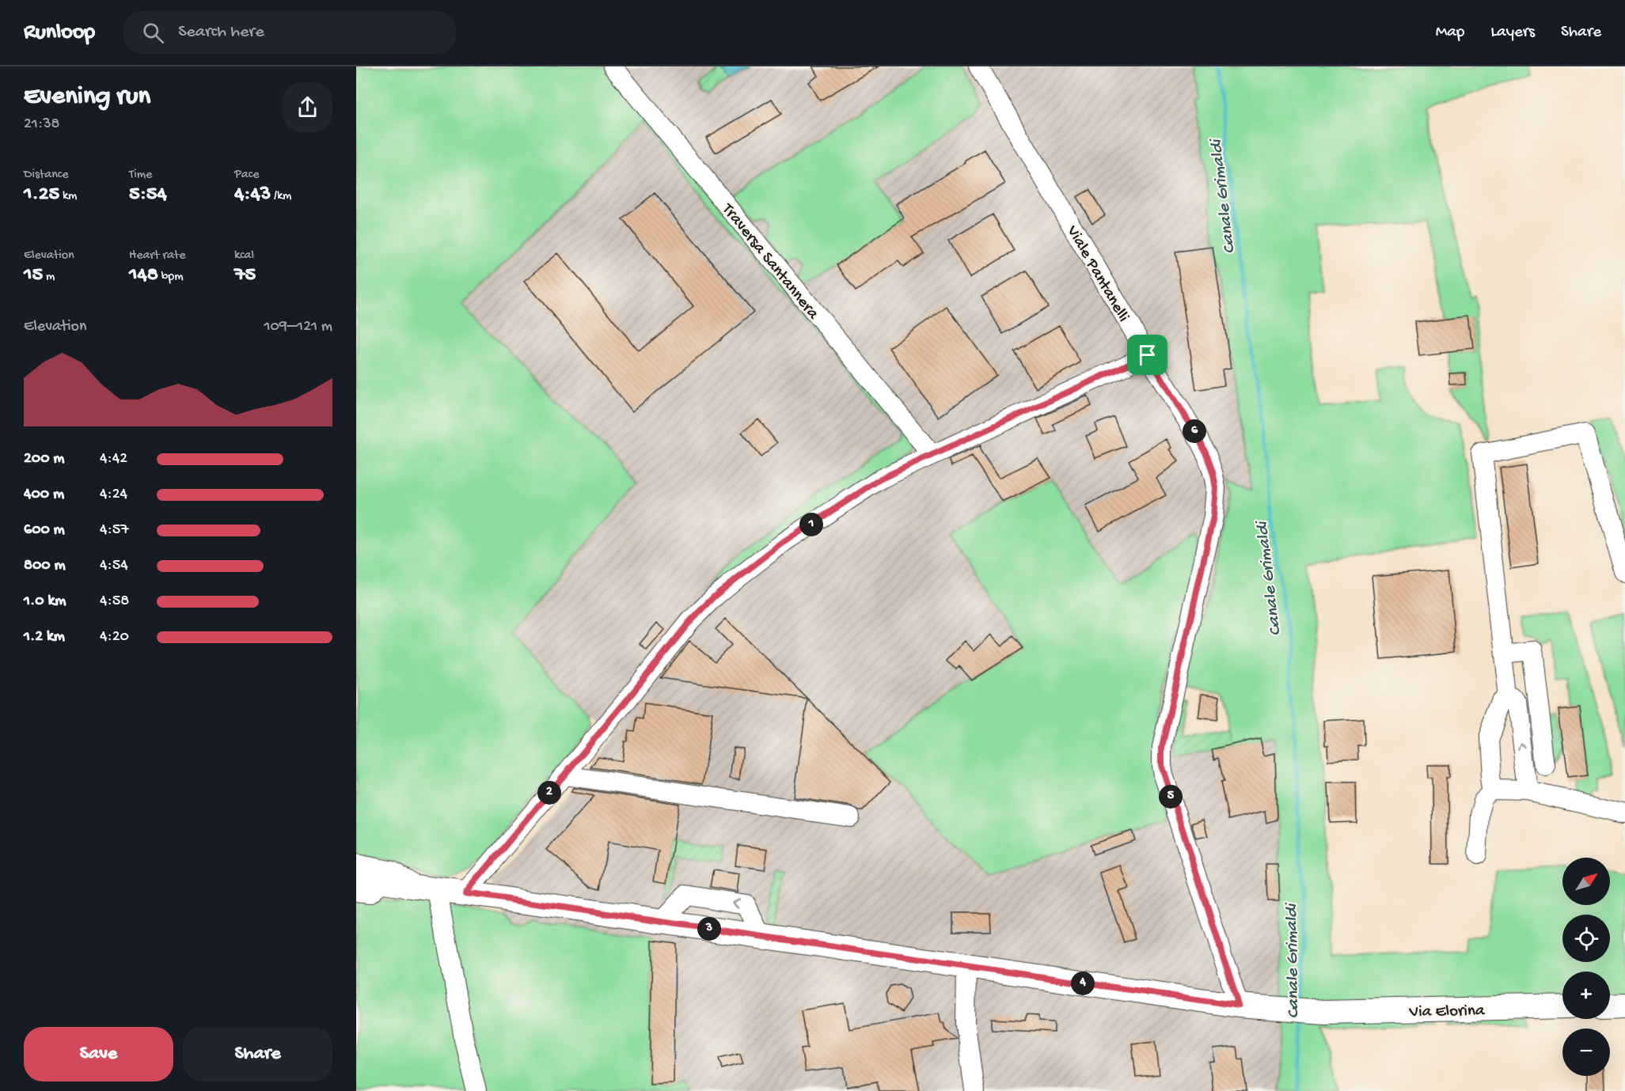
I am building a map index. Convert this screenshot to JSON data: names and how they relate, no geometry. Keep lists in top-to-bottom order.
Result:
{
  "streets": {
    "main road": ["Via Elorina"],
    "street": ["Traversa Santannera", "Viale Pantanelli"]
  },
  "crossings": [
    ["Viale Pantanelli", "Via Elorina"]
  ],
  "water": ["Canale Grimaldi"],
  "north": "top right",
  "page": {
    "header": "Runloop",
    "search": "Search here",
    "nav": ["Map", "Layers", "Share"],
    "heading": ["Evening run", "21:38"],
    "stats": [
      ["Distance", "1.25 km"],
      ["Time", "5:54"],
      ["Pace", "4:43 /km"],
      ["Elevation", "15 m"],
      ["Heart rate", "148 bpm"],
      ["kcal", "75"]
    ],
    "chart": ["Elevation", "109–121 m"],
    "pins": [
      "6",
      "1",
      "2",
      "5",
      "3",
      "4"
    ],
    "list": [
      {
        "name": "200 m",
        "note": "4:42"
      },
      {
        "name": "400 m",
        "note": "4:24"
      },
      {
        "name": "600 m",
        "note": "4:57"
      },
      {
        "name": "800 m",
        "note": "4:54"
      },
      {
        "name": "1.0 km",
        "note": "4:58"
      },
      {
        "name": "1.2 km",
        "note": "4:20"
      }
    ],
    "map_buttons": ["+", "−"],
    "buttons": ["Save", "Share"]
  }
}
